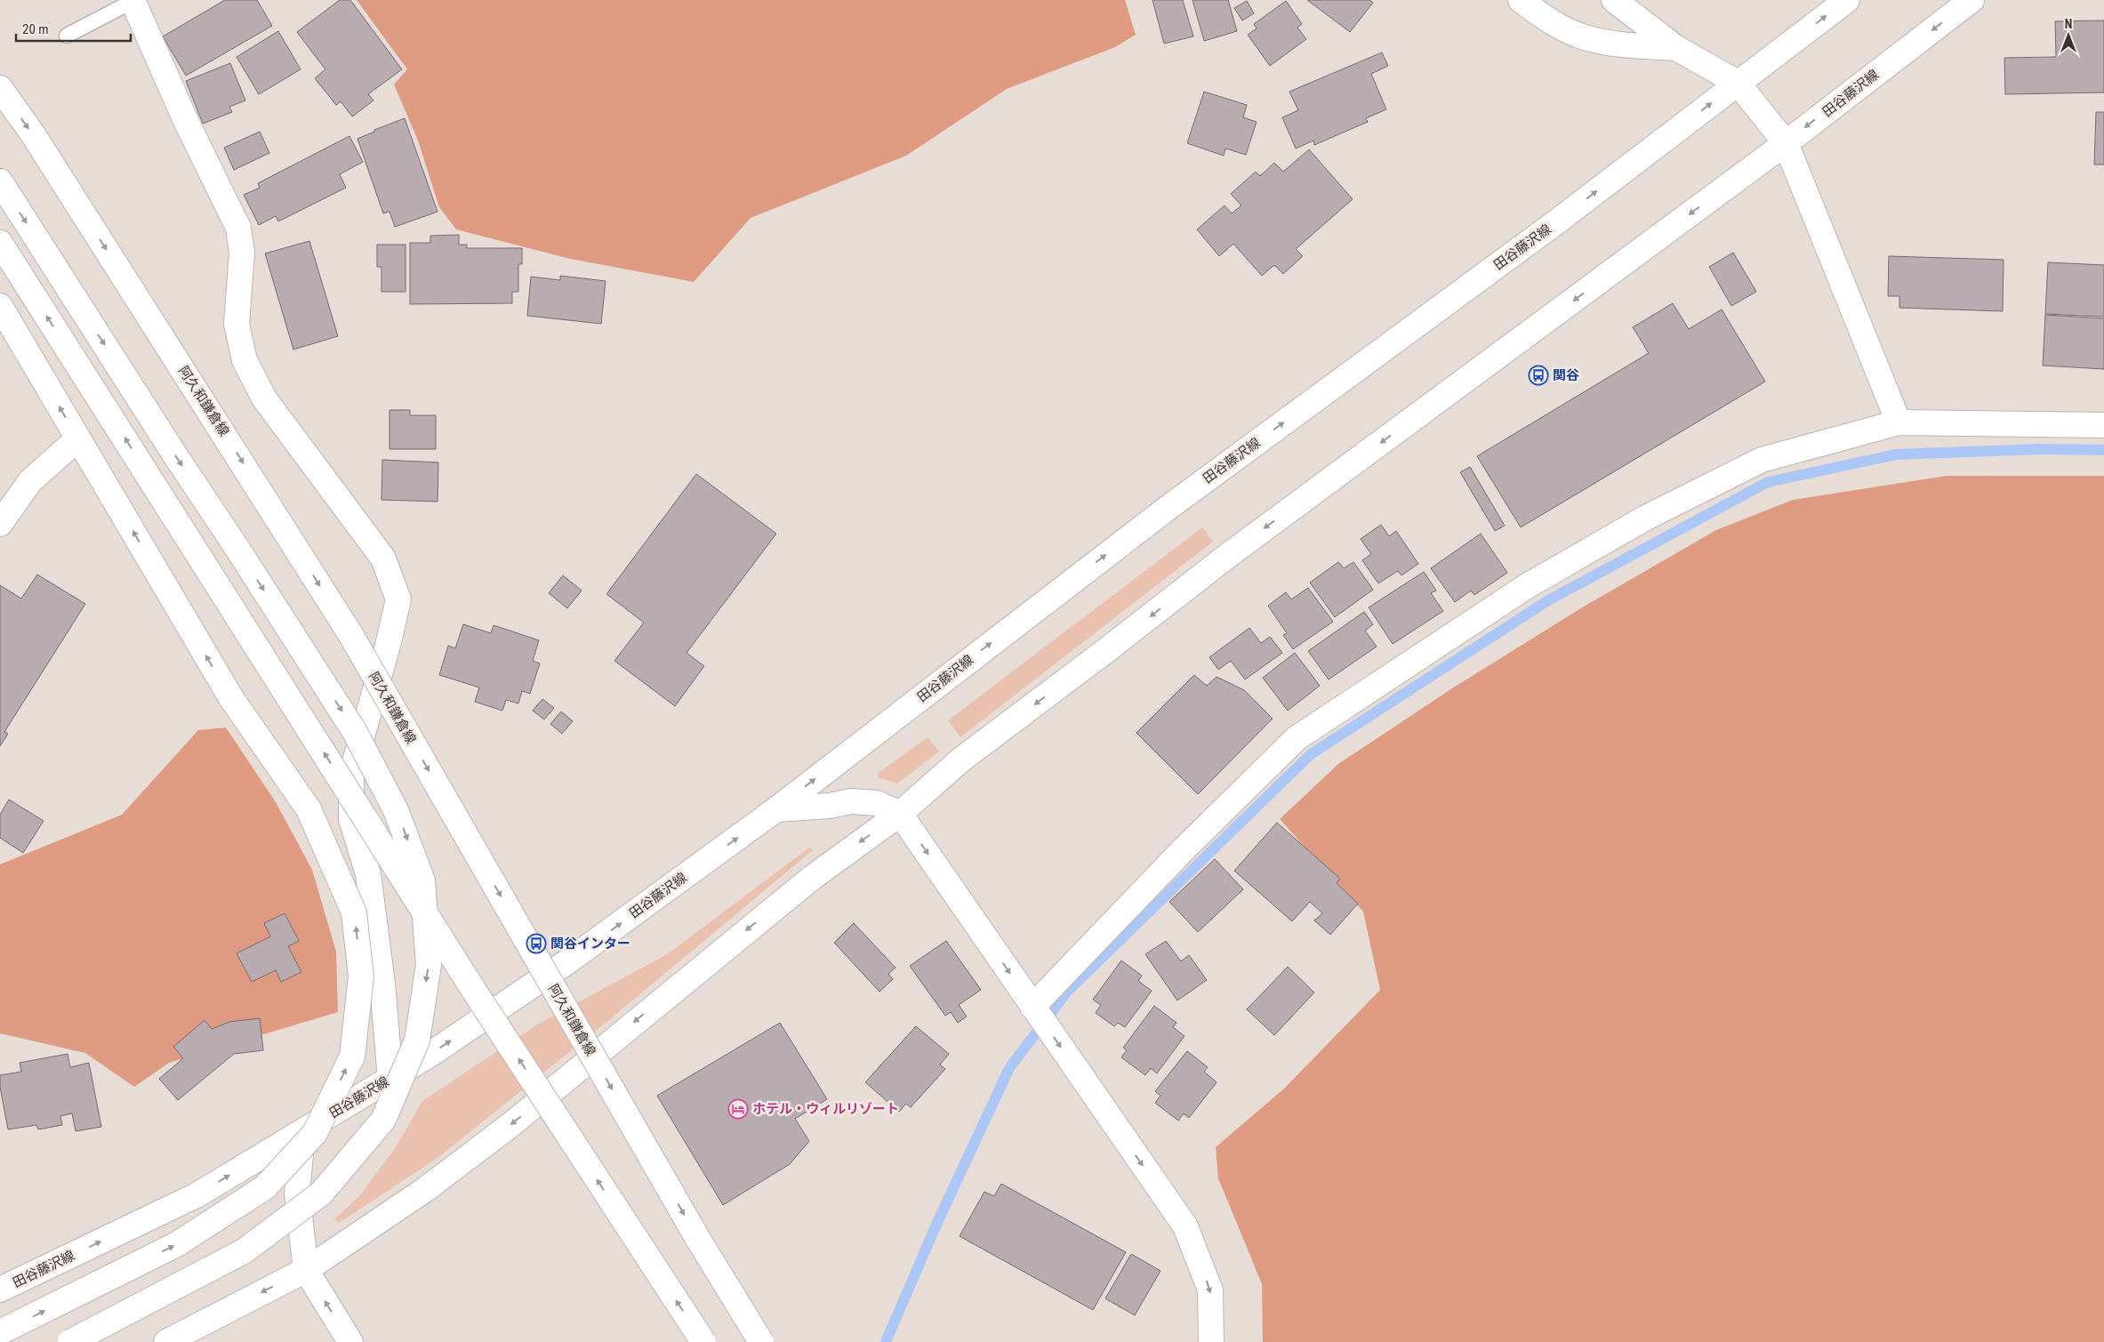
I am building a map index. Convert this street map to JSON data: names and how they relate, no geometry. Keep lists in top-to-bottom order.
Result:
{
  "streets": {
    "main road": ["田谷藤沢線", "阿久和鎌倉線"]
  },
  "places": {
    "bus stop": ["関谷", "関谷インター"],
    "hotel": ["ホテル・ウィルリゾート"]
  },
  "scale_bar": "20 m",
  "north": "top"
}
